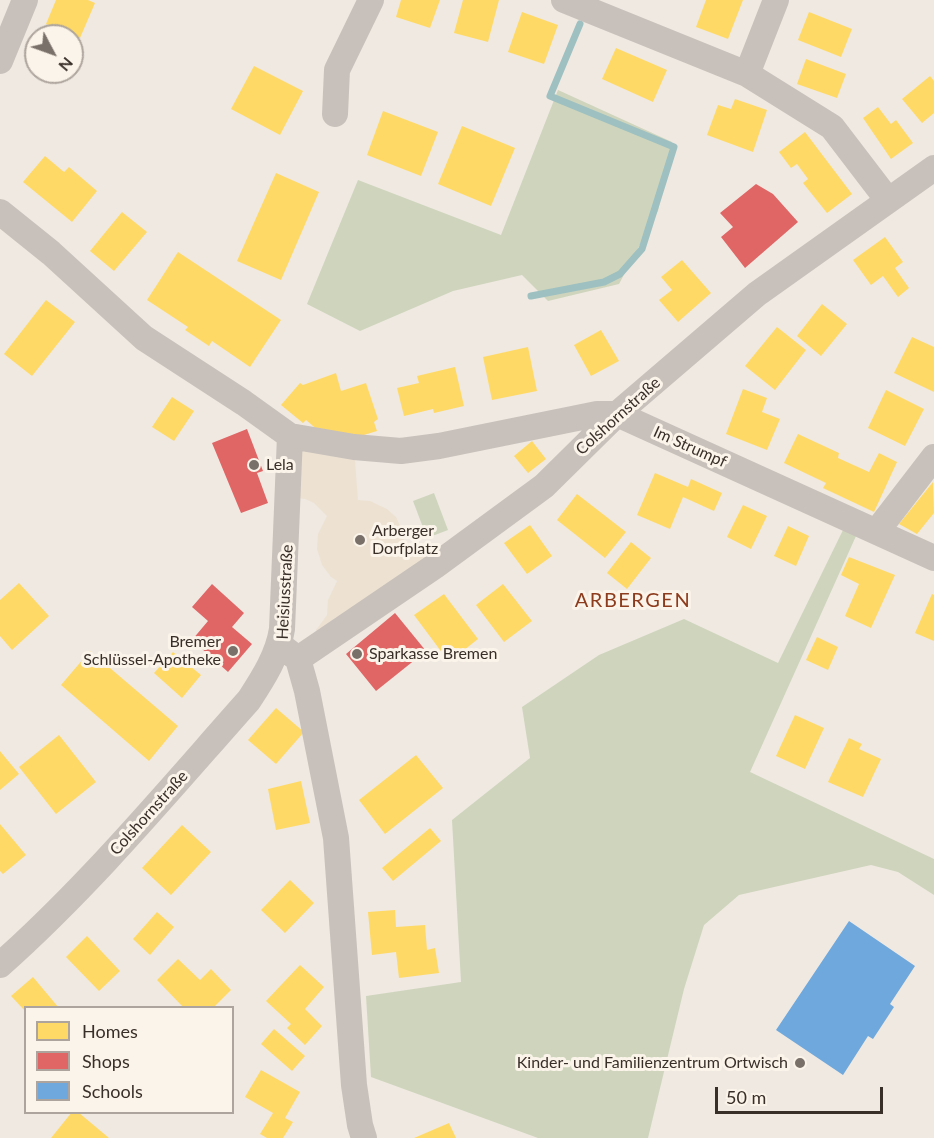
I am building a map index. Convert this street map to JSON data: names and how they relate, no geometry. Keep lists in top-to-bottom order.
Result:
{
  "streets": {
    "street": ["Colshornstraße", "Im Strumpf", "Heisiusstraße"]
  },
  "crossings": [
    ["Colshornstraße", "Im Strumpf"],
    ["Colshornstraße", "Heisiusstraße"],
    ["Im Strumpf", "Heisiusstraße"]
  ],
  "districts": ["ARBERGEN"],
  "places": [
    "Lela",
    "Arberger Dorfplatz",
    "Bremer Schlüssel-Apotheke",
    "Sparkasse Bremen",
    "Kinder- und Familienzentrum Ortwisch"
  ],
  "legend": ["Homes", "Shops", "Schools"],
  "scale_bar": "50 m",
  "north": "bottom right"
}
